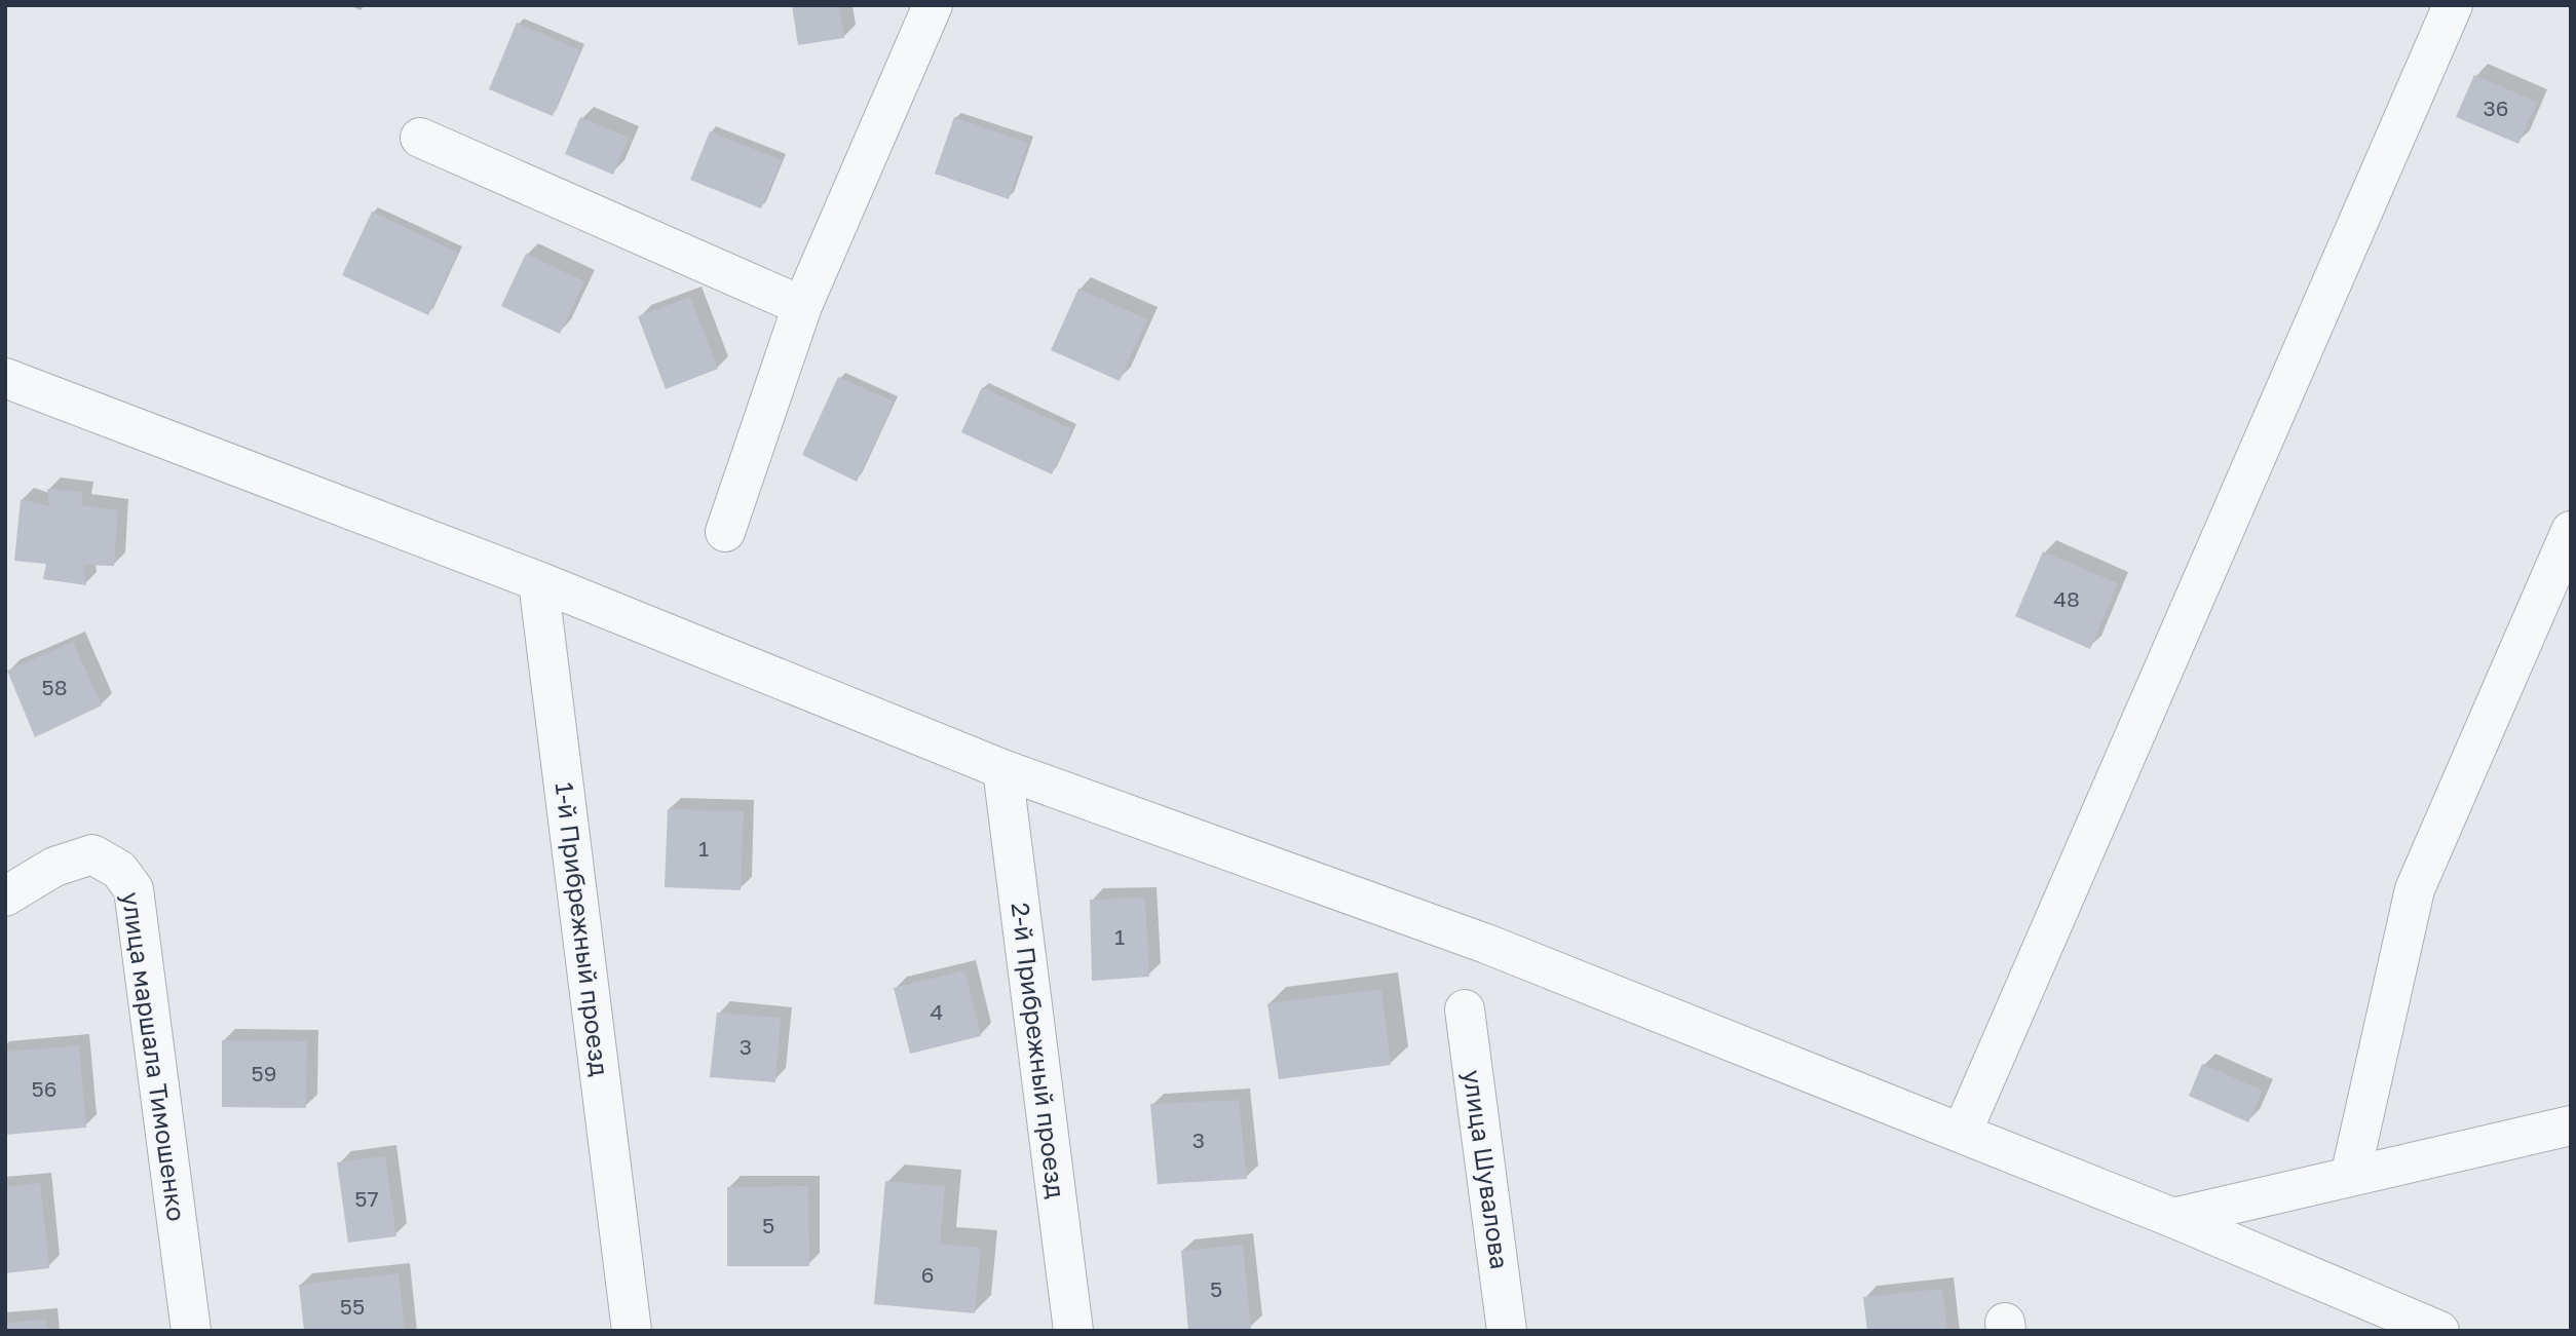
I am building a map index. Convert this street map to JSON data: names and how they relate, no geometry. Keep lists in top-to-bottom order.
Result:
{
  "streets": {
    "street": [
      "1-й Прибрежный проезд",
      "2-й Прибрежный проезд",
      "улица маршала Тимошенко",
      "улица Шувалова"
    ]
  },
  "house_numbers": [
    "36",
    "48",
    "58",
    "1",
    "1",
    "4",
    "3",
    "59",
    "56",
    "3",
    "57",
    "5",
    "6",
    "5",
    "55"
  ]
}
